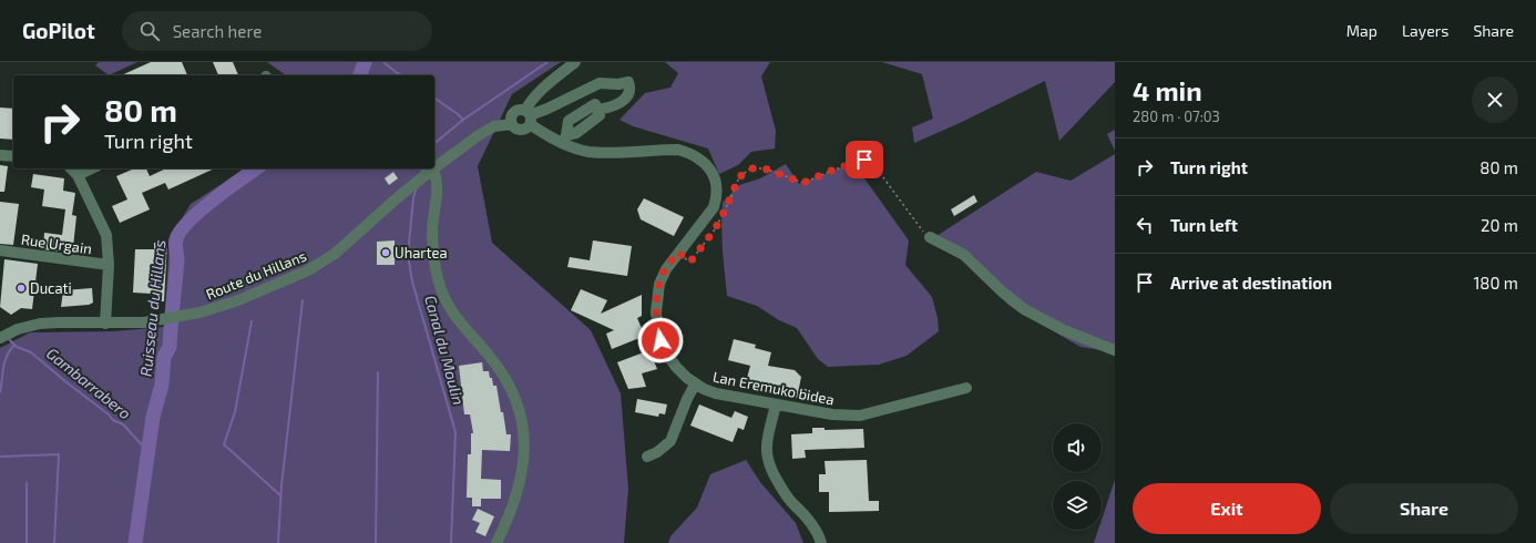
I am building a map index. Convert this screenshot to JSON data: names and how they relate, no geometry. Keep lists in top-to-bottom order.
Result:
{
  "streets": {
    "street": ["Rue Urgain", "Route du Hillans", "Lan Eremuko bidea"]
  },
  "crossings": [
    ["Route du Hillans", "Lan Eremuko bidea"]
  ],
  "water": ["Ruisseau du Hillans", "Canal du Moulin", "Gambarrabero"],
  "places": ["Uhartea", "Ducati"],
  "page": {
    "header": "GoPilot",
    "search": "Search here",
    "nav": ["Map", "Layers", "Share"],
    "heading": ["4 min", "280 m · 07:03"],
    "turn": ["80 m", "Turn right"],
    "list": [
      {
        "name": "Turn right",
        "value": "80 m"
      },
      {
        "name": "Turn left",
        "value": "20 m"
      },
      {
        "name": "Arrive at destination",
        "value": "180 m"
      }
    ],
    "buttons": ["Exit", "Share"]
  }
}
